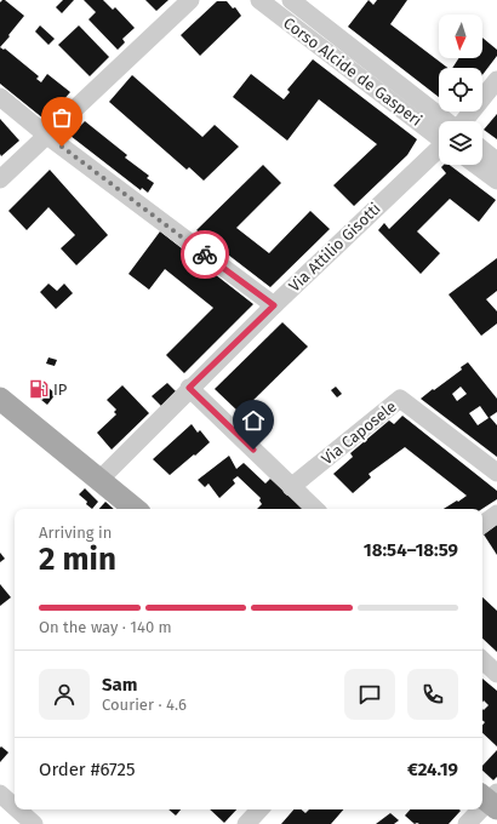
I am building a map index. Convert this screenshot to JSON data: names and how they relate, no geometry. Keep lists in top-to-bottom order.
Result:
{
  "streets": {
    "street": ["Corso Alcide de Gasperi", "Via Attilio Gisotti", "Via Caposele"]
  },
  "places": {
    "fuel station": ["IP"]
  },
  "north": "bottom",
  "page": {
    "heading": ["2 min", "Arriving in", "18:54–18:59"],
    "panel": [
      "Sam",
      "Courier · 4.6",
      "Order #6725",
      "€24.19"
    ],
    "bar": "On the way · 140 m"
  }
}
